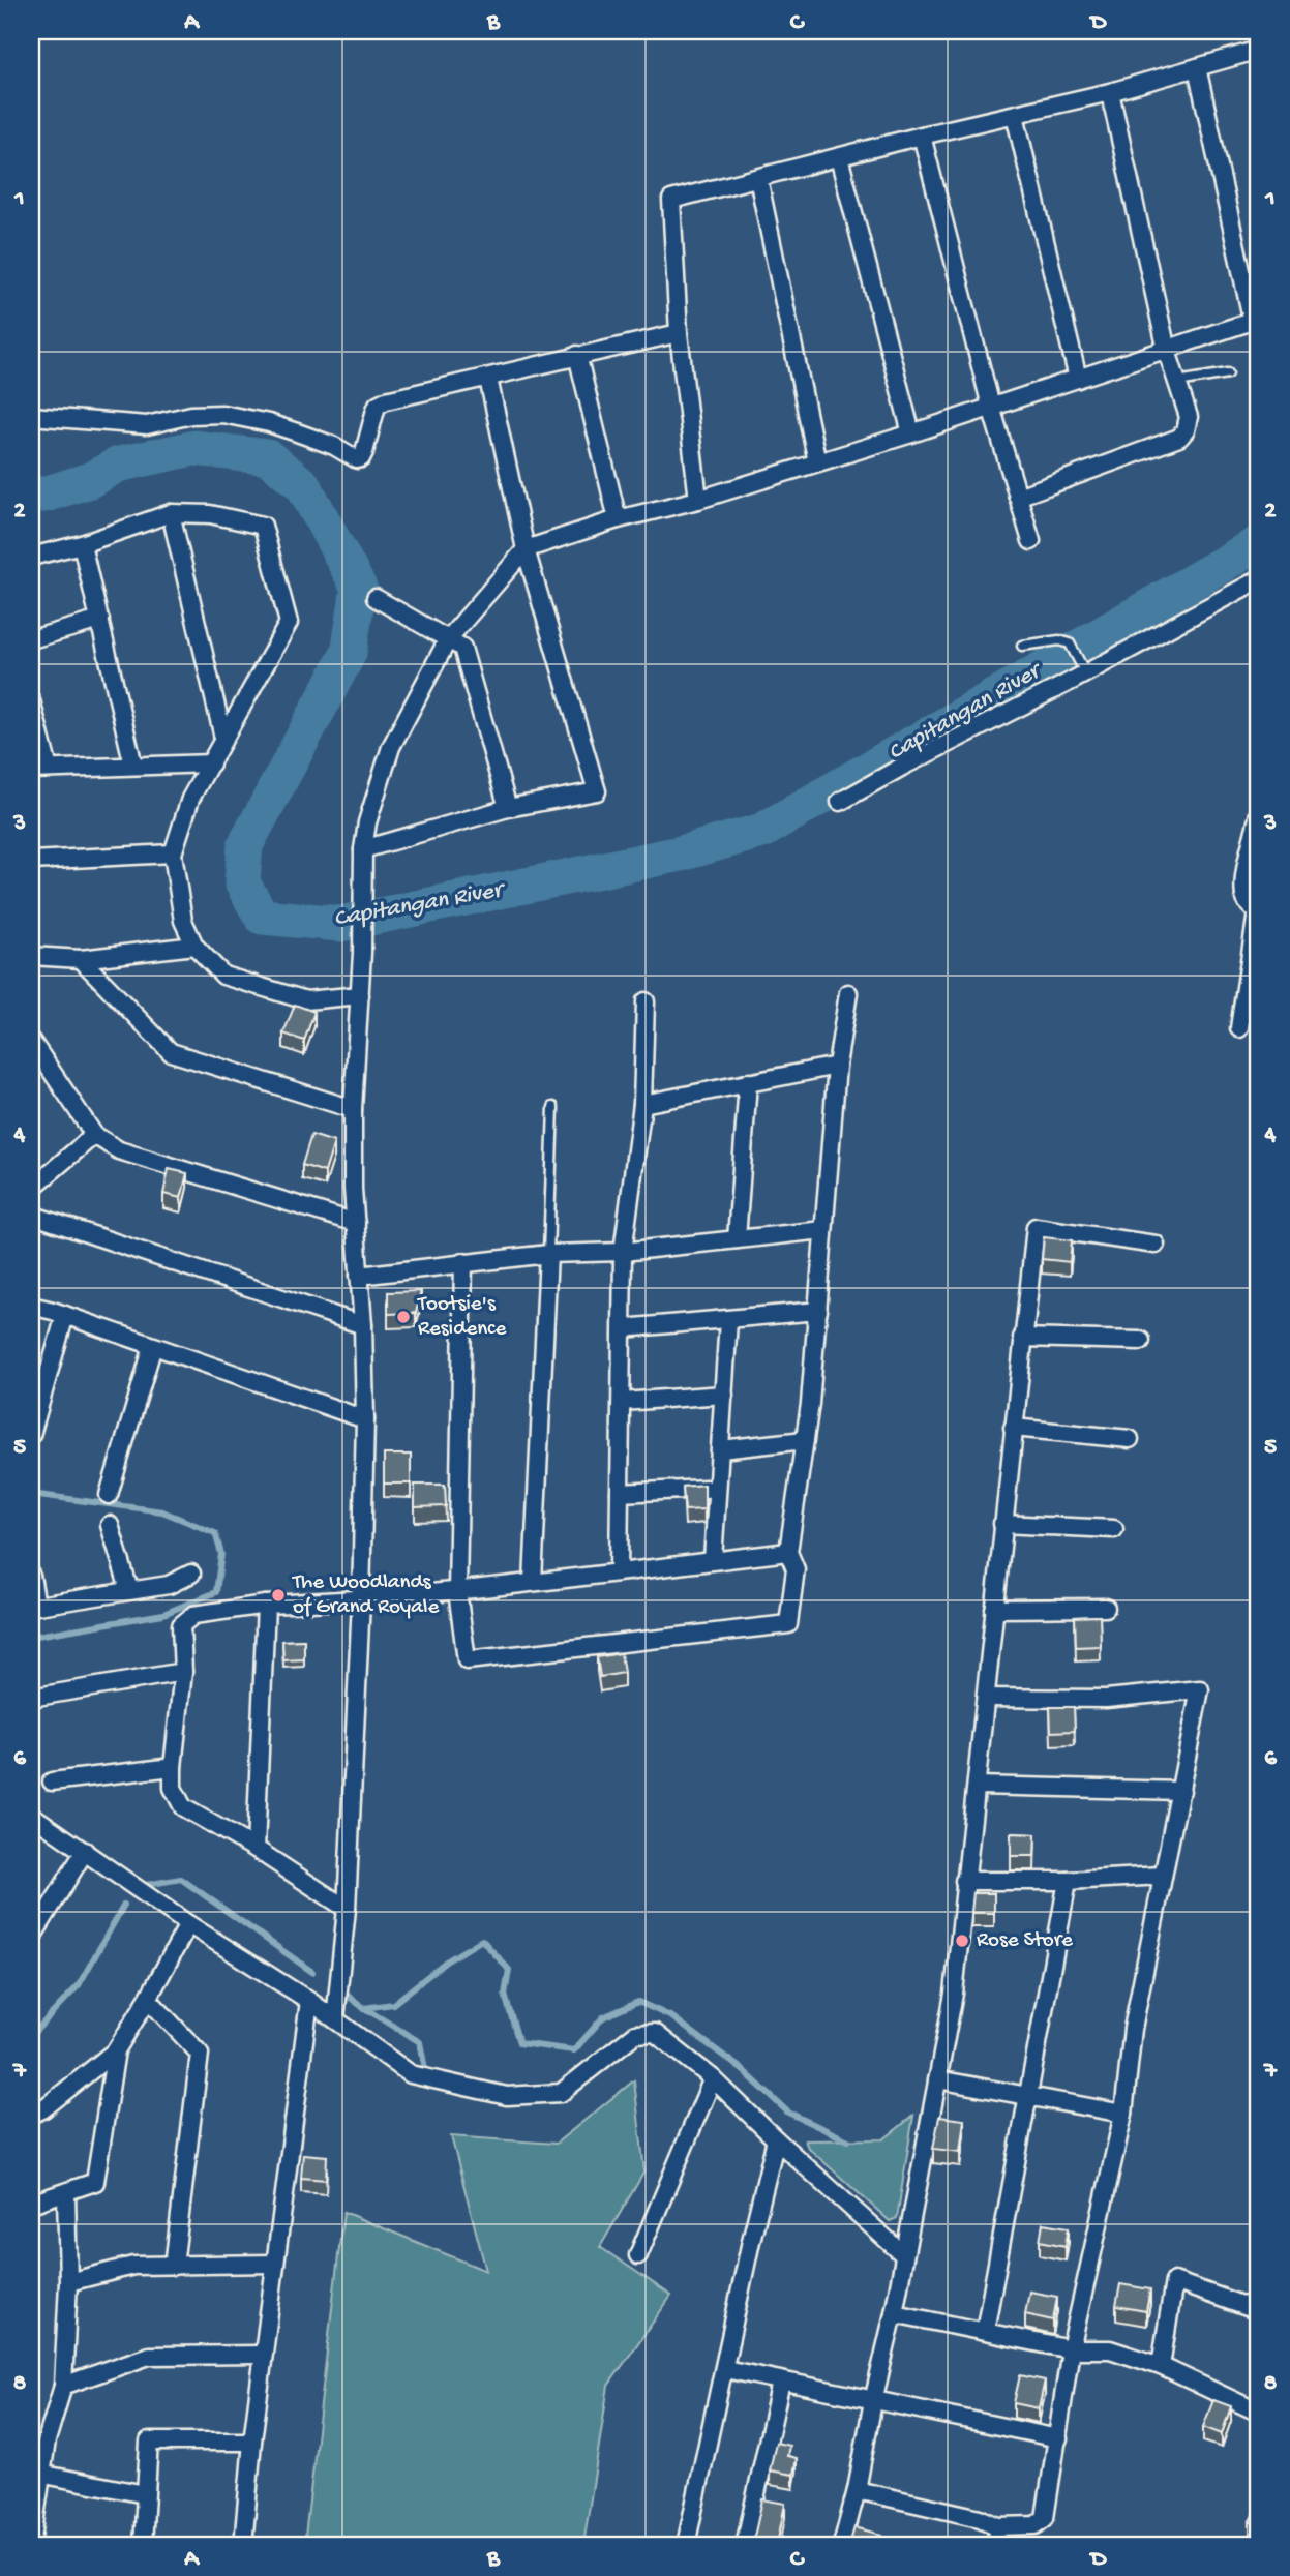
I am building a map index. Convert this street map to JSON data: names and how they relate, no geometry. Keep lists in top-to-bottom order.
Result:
{
  "water": ["Capitangan River"],
  "places": ["Tootsie's Residence", "The Woodlands of Grand Royale", "Rose Store"],
  "grid": {
    "columns": [
      "A",
      "B",
      "C",
      "D"
    ],
    "rows": [
      "1",
      "2",
      "3",
      "4",
      "5",
      "6",
      "7",
      "8"
    ]
  }
}
